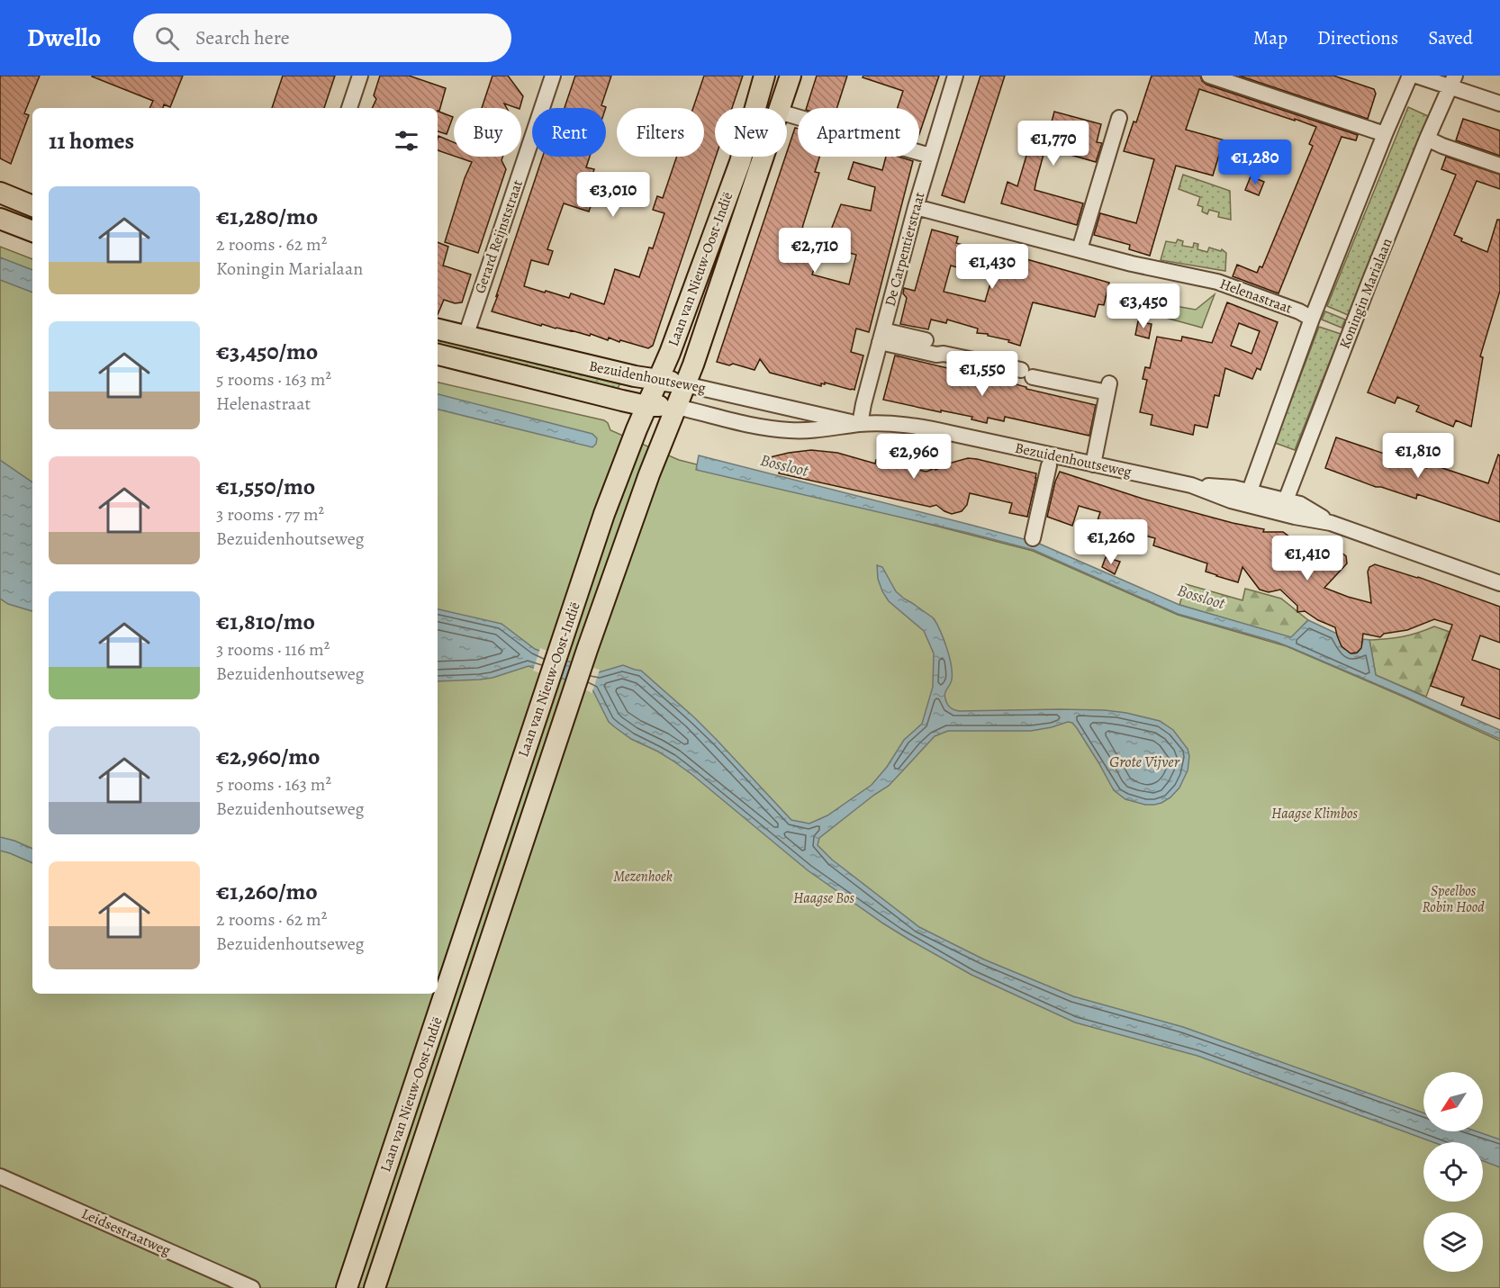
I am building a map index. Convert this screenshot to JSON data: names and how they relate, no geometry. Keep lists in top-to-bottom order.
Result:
{
  "streets": {
    "main road": ["Laan van Nieuw-Oost-Indië", "Bezuidenhoutseweg"],
    "street": [
      "Gerard Reijnststraat",
      "De Carpentierstraat",
      "Koningin Marialaan",
      "Helenastraat",
      "Leidsestraatweg"
    ]
  },
  "crossings": [
    ["Gerard Reijnststraat", "Bezuidenhoutseweg"],
    ["De Carpentierstraat", "Helenastraat"],
    ["De Carpentierstraat", "Bezuidenhoutseweg"],
    ["Laan van Nieuw-Oost-Indië", "Bezuidenhoutseweg"],
    ["Koningin Marialaan", "Bezuidenhoutseweg"]
  ],
  "water": ["Bossloot", "Grote Vijver"],
  "parks": [
    "Haagse Klimbos",
    "Mezenhoek",
    "Speelbos Robin Hood",
    "Haagse Bos"
  ],
  "north": "bottom left",
  "page": {
    "header": "Dwello",
    "search": "Search here",
    "nav": ["Map", "Directions", "Saved"],
    "chip": [
      "Buy",
      "Rent",
      "Filters",
      "New",
      "Apartment"
    ],
    "heading": "11 homes",
    "price": [
      "€1,770",
      "€1,280",
      "€3,010",
      "€2,710",
      "€1,430",
      "€3,450",
      "€1,550",
      "€1,810",
      "€2,960",
      "€1,260",
      "€1,410"
    ],
    "list": [
      {
        "name": "€1,280/mo",
        "note": "2 rooms · 62 m² · Koningin Marialaan"
      },
      {
        "name": "€3,450/mo",
        "note": "5 rooms · 163 m² · Helenastraat"
      },
      {
        "name": "€1,550/mo",
        "note": "3 rooms · 77 m² · Bezuidenhoutseweg"
      },
      {
        "name": "€1,810/mo",
        "note": "3 rooms · 116 m² · Bezuidenhoutseweg"
      },
      {
        "name": "€2,960/mo",
        "note": "5 rooms · 163 m² · Bezuidenhoutseweg"
      },
      {
        "name": "€1,260/mo",
        "note": "2 rooms · 62 m² · Bezuidenhoutseweg"
      }
    ]
  }
}
